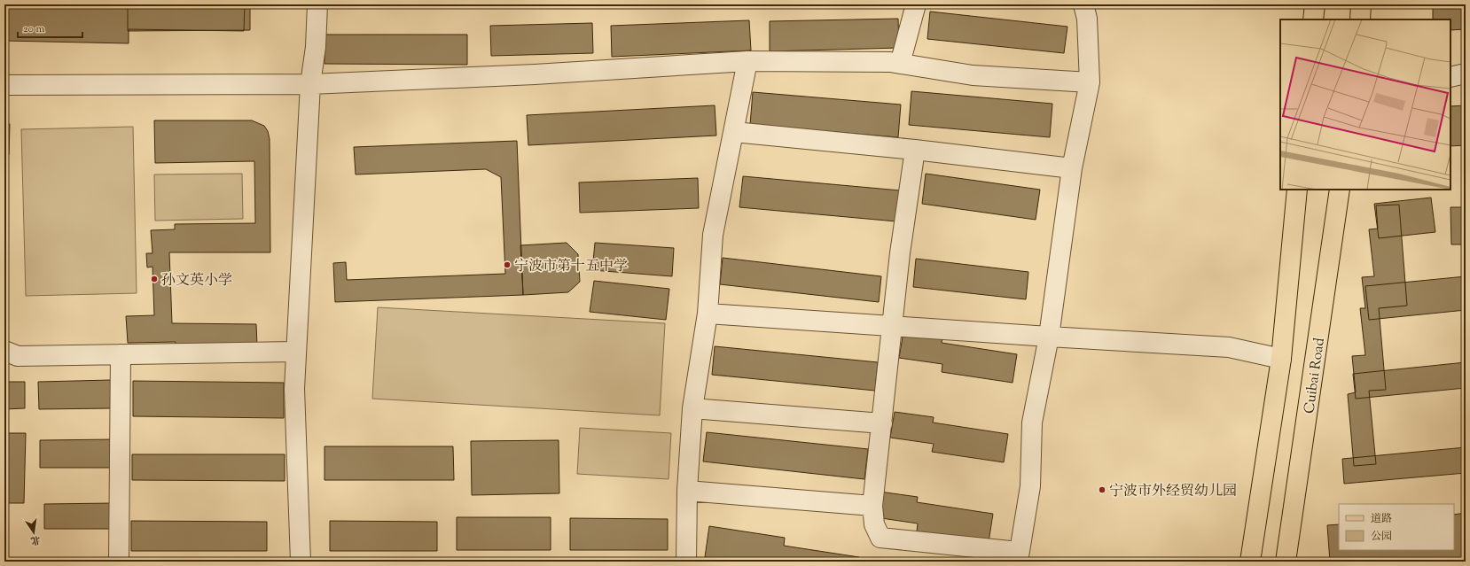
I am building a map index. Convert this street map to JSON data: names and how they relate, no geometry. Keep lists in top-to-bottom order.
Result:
{
  "streets": {
    "main road": ["Cuibai Road"]
  },
  "places": ["宁波市第十五中学", "孙文英小学", "宁波市外经贸幼儿园"],
  "legend": ["道路", "公园"],
  "scale_bar": "20 m",
  "north": "bottom"
}
